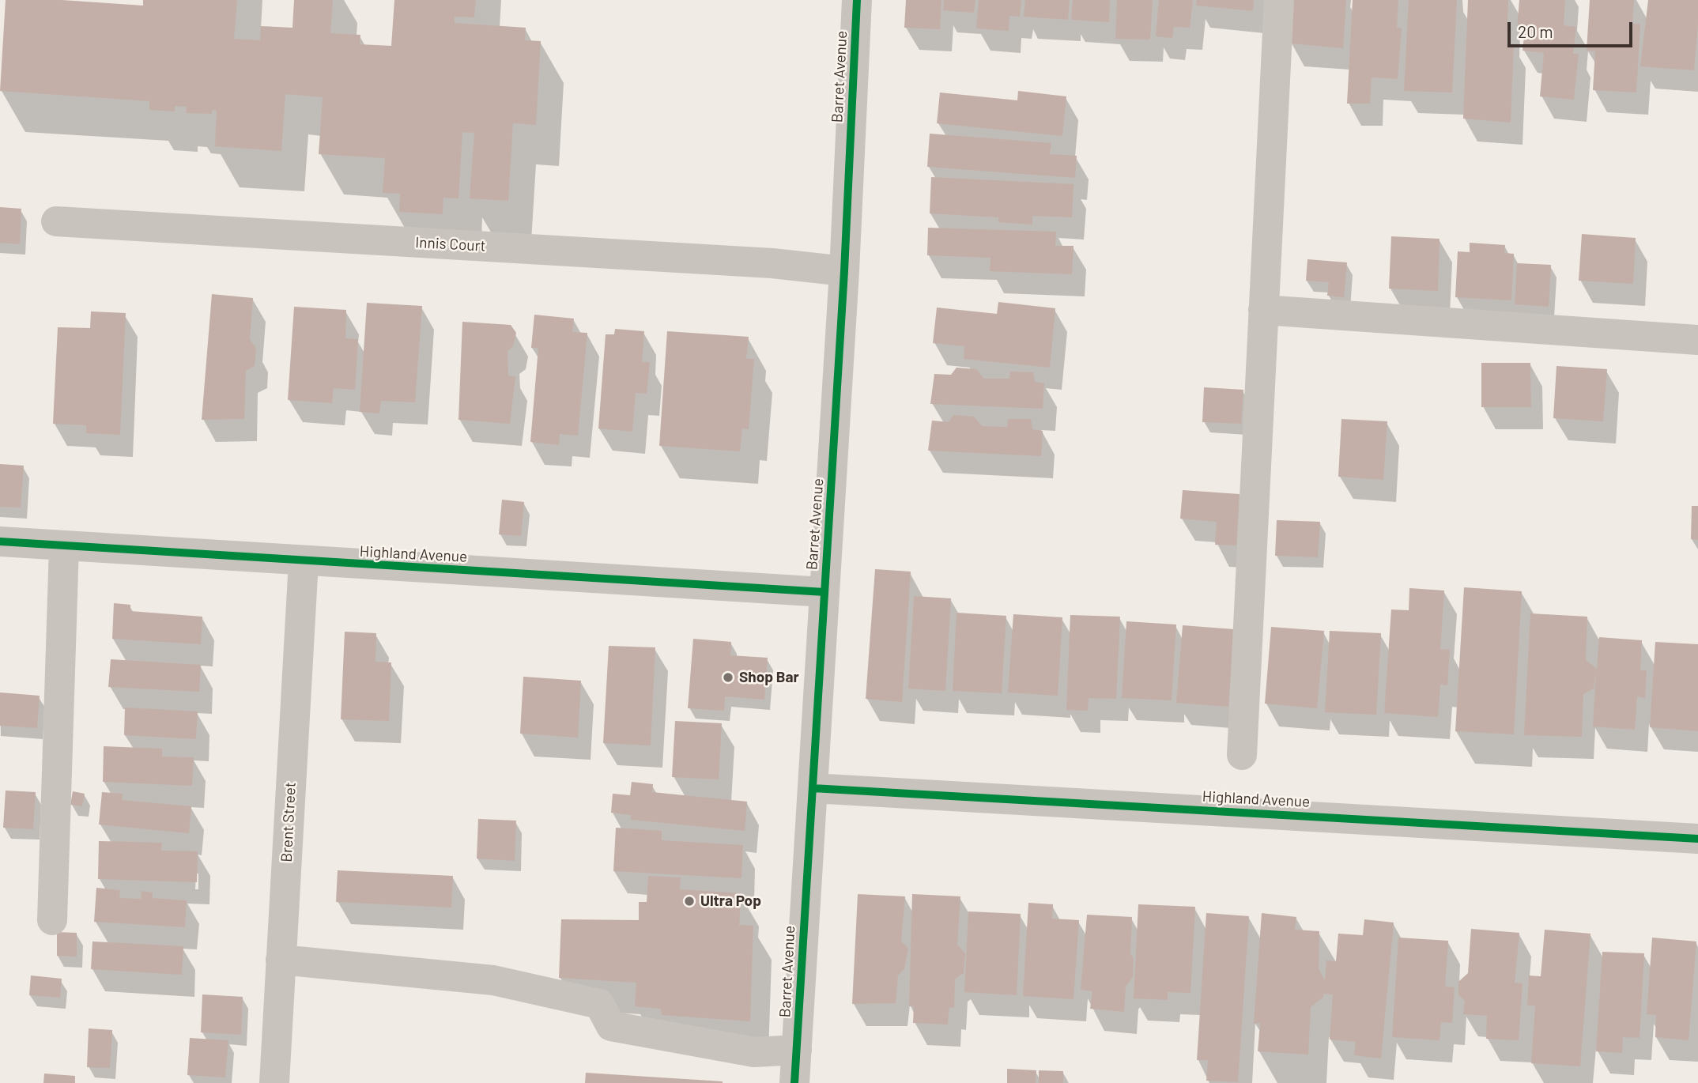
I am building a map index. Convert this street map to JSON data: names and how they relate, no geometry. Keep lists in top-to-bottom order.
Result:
{
  "streets": {
    "street": [
      "Barret Avenue",
      "Innis Court",
      "Highland Avenue",
      "Brent Street"
    ]
  },
  "crossings": [
    ["Barret Avenue", "Innis Court"],
    ["Barret Avenue", "Highland Avenue"],
    ["Highland Avenue", "Brent Street"]
  ],
  "places": ["Shop Bar", "Ultra Pop"],
  "scale_bar": "20 m"
}
